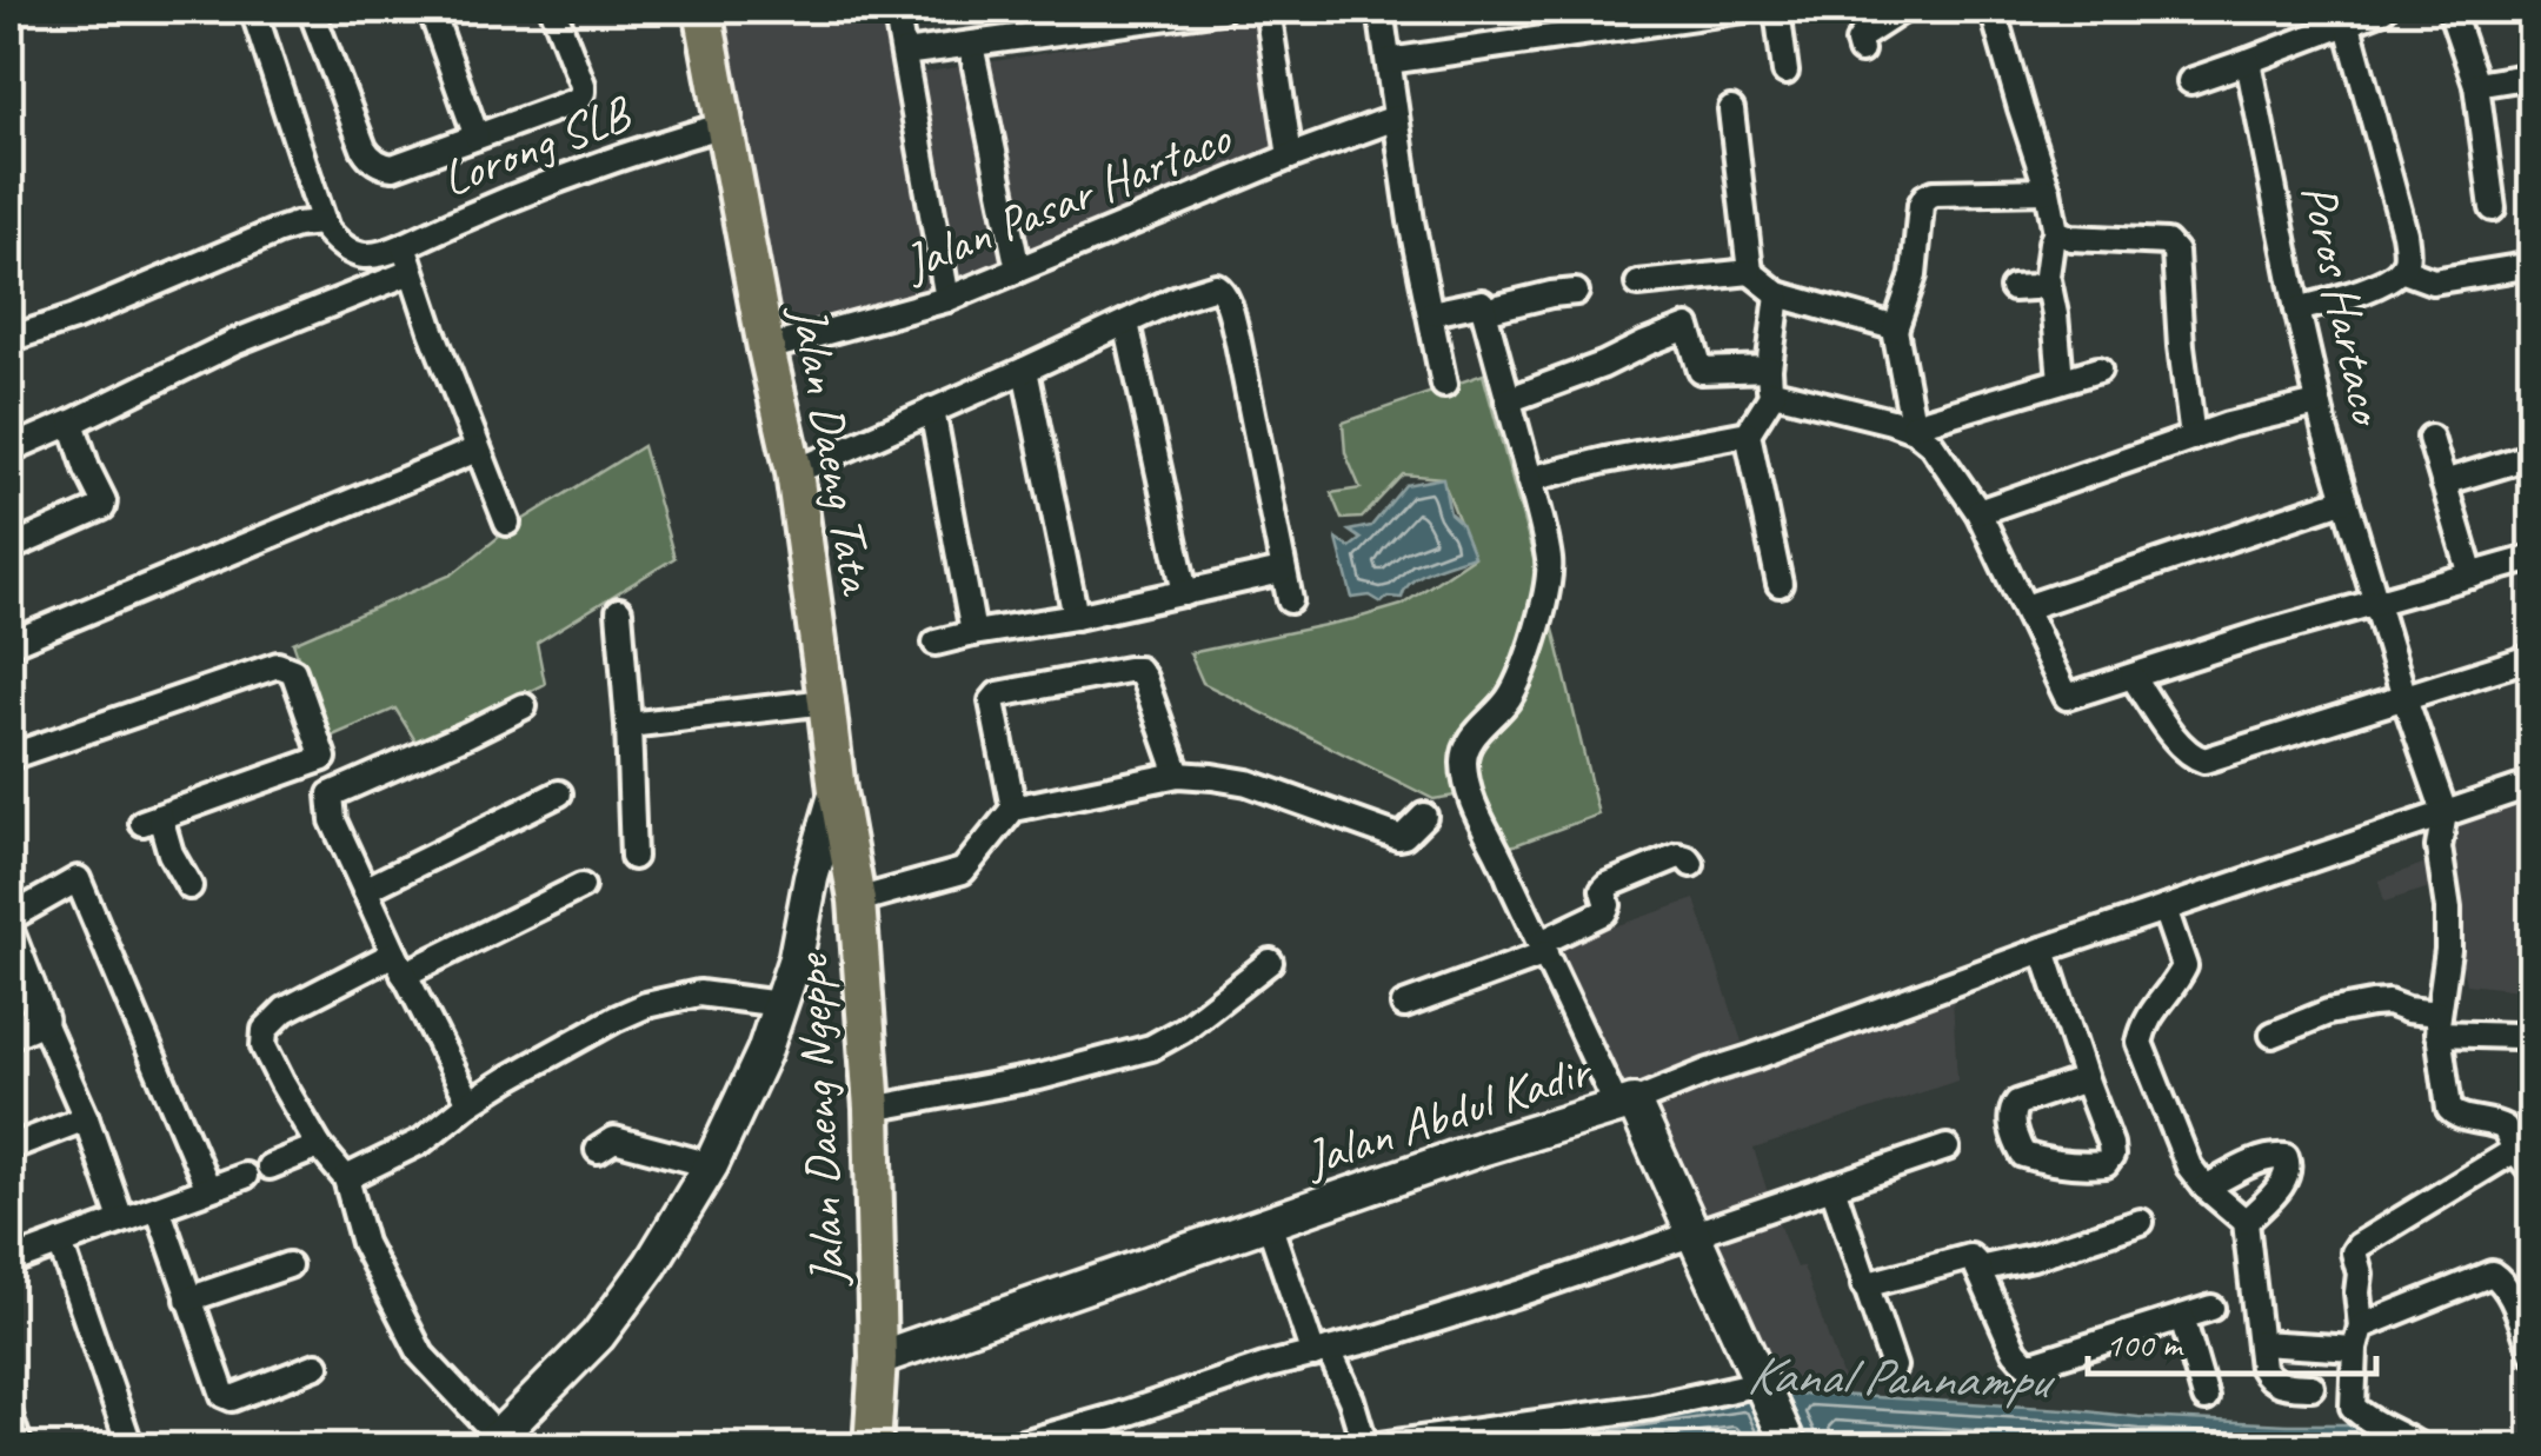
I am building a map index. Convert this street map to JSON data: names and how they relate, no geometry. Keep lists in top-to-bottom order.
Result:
{
  "streets": {
    "main road": ["Jalan Daeng Tata", "Jalan Abdul Kadir", "Jalan Daeng Ngeppe"],
    "street": ["Lorong SLB", "Jalan Pasar Hartaco", "Poros Hartaco"]
  },
  "crossings": [
    ["Lorong SLB", "Jalan Daeng Tata"],
    ["Jalan Pasar Hartaco", "Jalan Daeng Tata"],
    ["Poros Hartaco", "Jalan Abdul Kadir"],
    ["Jalan Daeng Tata", "Jalan Daeng Ngeppe"],
    ["Jalan Abdul Kadir", "Jalan Daeng Ngeppe"]
  ],
  "water": ["Kanal Pannampu"],
  "scale_bar": "100 m"
}
